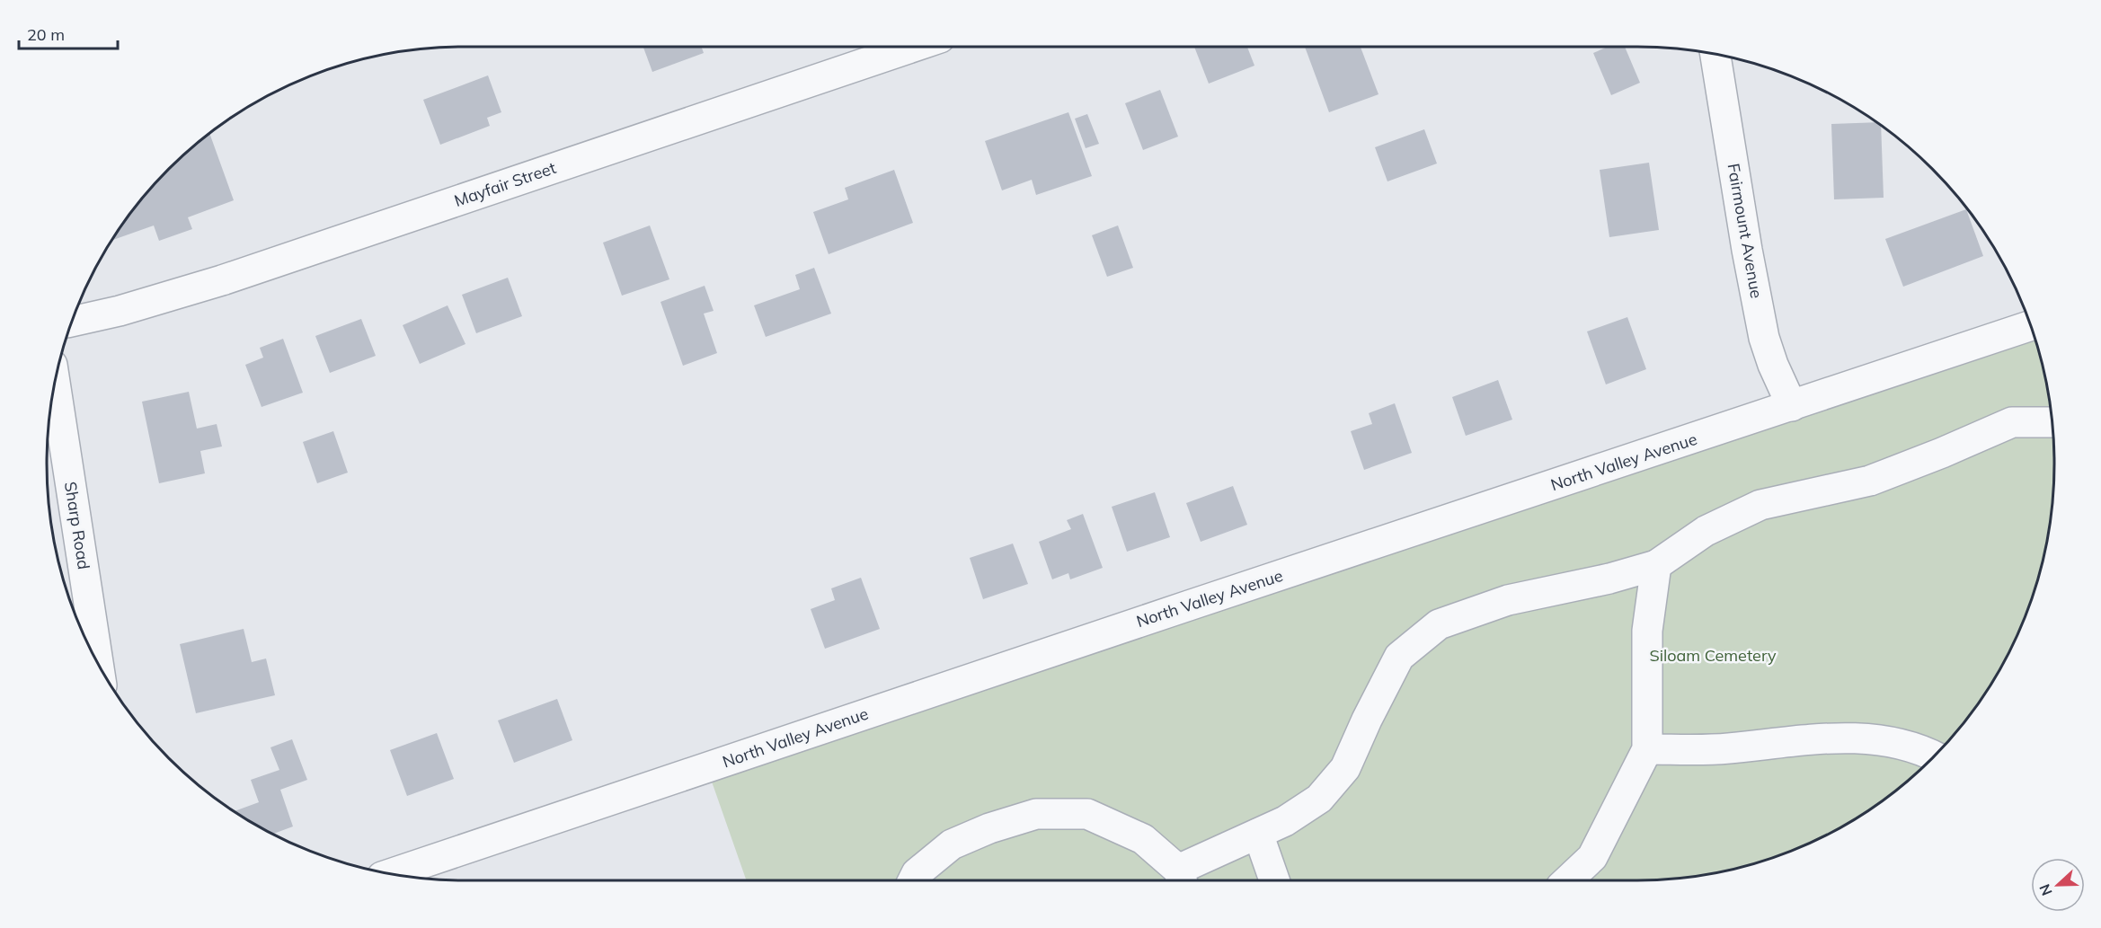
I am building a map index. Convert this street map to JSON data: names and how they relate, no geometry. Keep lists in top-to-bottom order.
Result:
{
  "streets": {
    "street": [
      "Mayfair Street",
      "Fairmount Avenue",
      "North Valley Avenue",
      "Sharp Road"
    ]
  },
  "crossings": [
    ["Fairmount Avenue", "North Valley Avenue"]
  ],
  "parks": ["Siloam Cemetery"],
  "scale_bar": "20 m",
  "north": "left"
}
